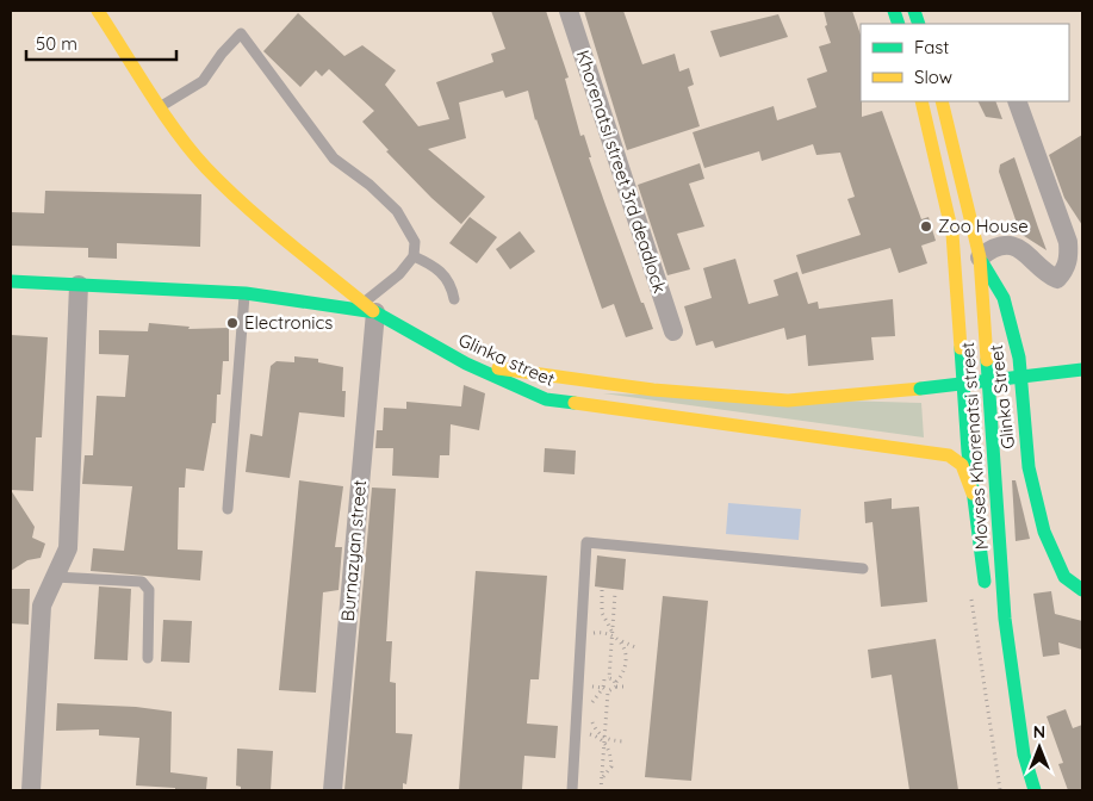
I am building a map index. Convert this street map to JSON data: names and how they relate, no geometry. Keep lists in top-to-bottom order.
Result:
{
  "streets": {
    "main road": ["Glinka street", "Glinka Street", "Movses Khorenatsi street"],
    "street": ["Khorenatsi street 3rd deadlock", "Burnazyan street"]
  },
  "crossings": [
    ["Glinka street", "Glinka Street"],
    ["Glinka street", "Movses Khorenatsi street"],
    ["Glinka street", "Burnazyan street"],
    ["Glinka Street", "Movses Khorenatsi street"]
  ],
  "places": ["Zoo House", "Electronics"],
  "legend": ["Fast", "Slow"],
  "scale_bar": "50 m",
  "north": "top"
}
